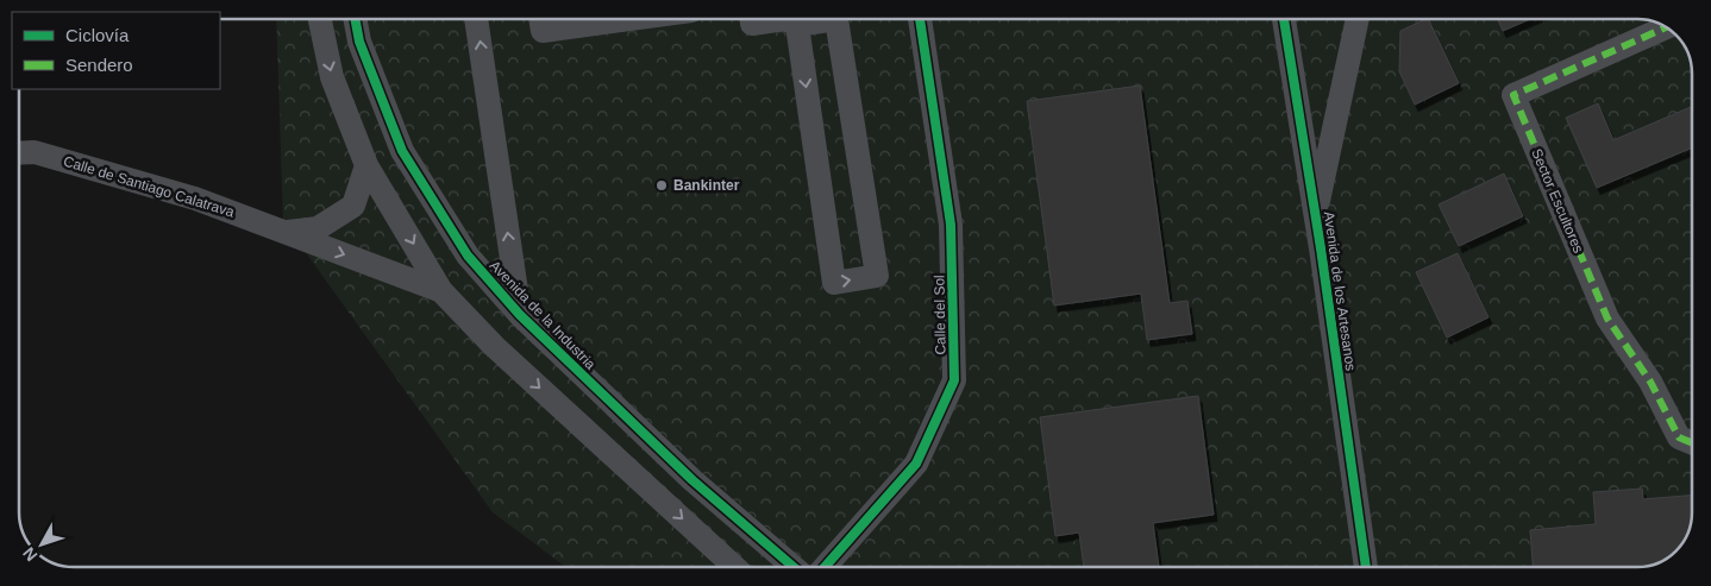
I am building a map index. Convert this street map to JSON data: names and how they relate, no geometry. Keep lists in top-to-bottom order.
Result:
{
  "streets": {
    "street": [
      "Calle de Santiago Calatrava",
      "Sector Escultores",
      "Avenida de los Artesanos",
      "Avenida de la Industria",
      "Calle del Sol"
    ]
  },
  "places": ["Bankinter"],
  "legend": ["Ciclovía", "Sendero"],
  "north": "bottom left"
}
